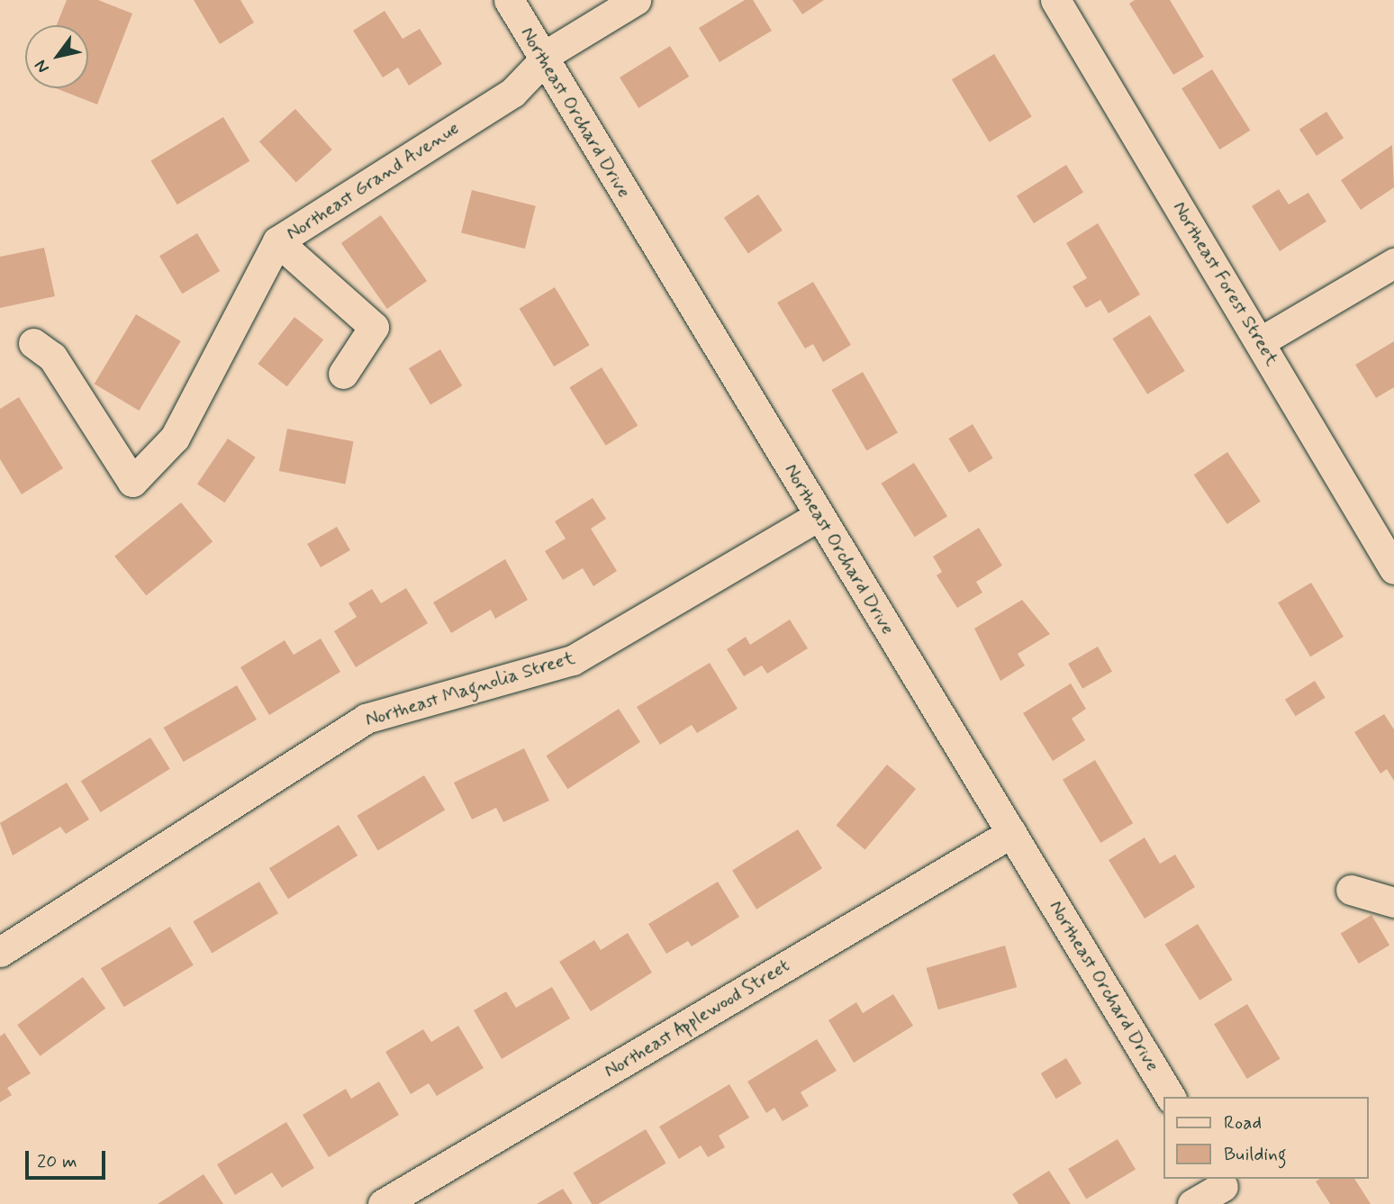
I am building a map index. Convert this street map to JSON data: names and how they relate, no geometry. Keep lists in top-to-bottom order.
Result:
{
  "streets": {
    "street": [
      "Northeast Orchard Drive",
      "Northeast Grand Avenue",
      "Northeast Forest Street",
      "Northeast Magnolia Street",
      "Northeast Applewood Street"
    ]
  },
  "crossings": [
    ["Northeast Orchard Drive", "Northeast Grand Avenue"],
    ["Northeast Orchard Drive", "Northeast Magnolia Street"],
    ["Northeast Orchard Drive", "Northeast Applewood Street"]
  ],
  "legend": ["Road", "Building"],
  "scale_bar": "20 m",
  "north": "bottom left"
}
